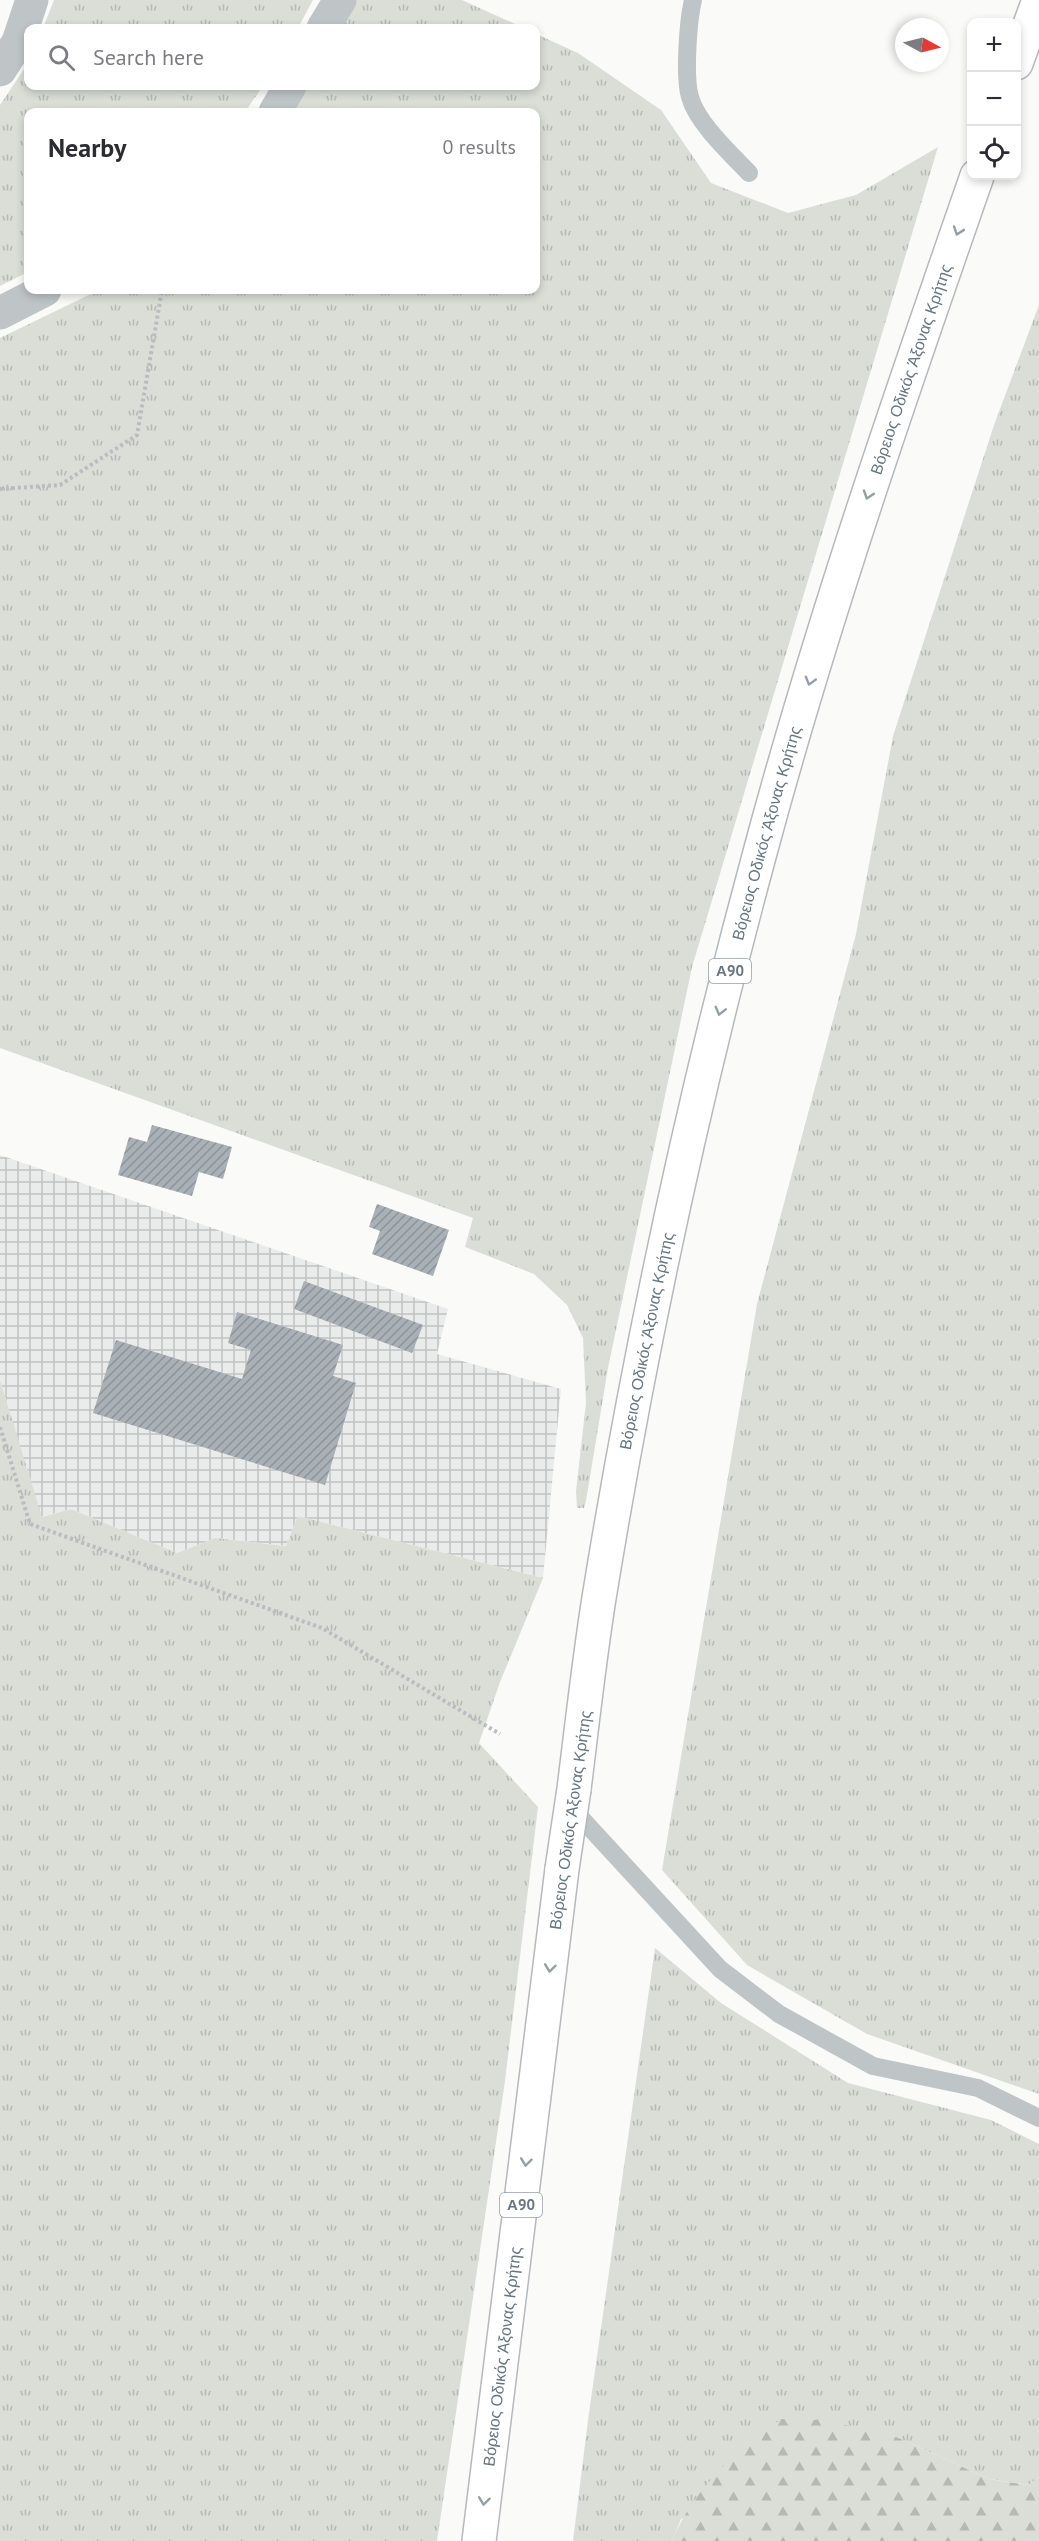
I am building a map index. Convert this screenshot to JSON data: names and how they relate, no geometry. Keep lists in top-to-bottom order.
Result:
{
  "streets": {
    "highway": ["Βόρειος Οδικός Άξονας Κρήτης", "Α90"]
  },
  "one_way": ["Βόρειος Οδικός Άξονας Κρήτης"],
  "north": "right",
  "page": {
    "map_buttons": ["+", "−"],
    "search": "Search here",
    "heading": ["Nearby", "0 results"]
  }
}
